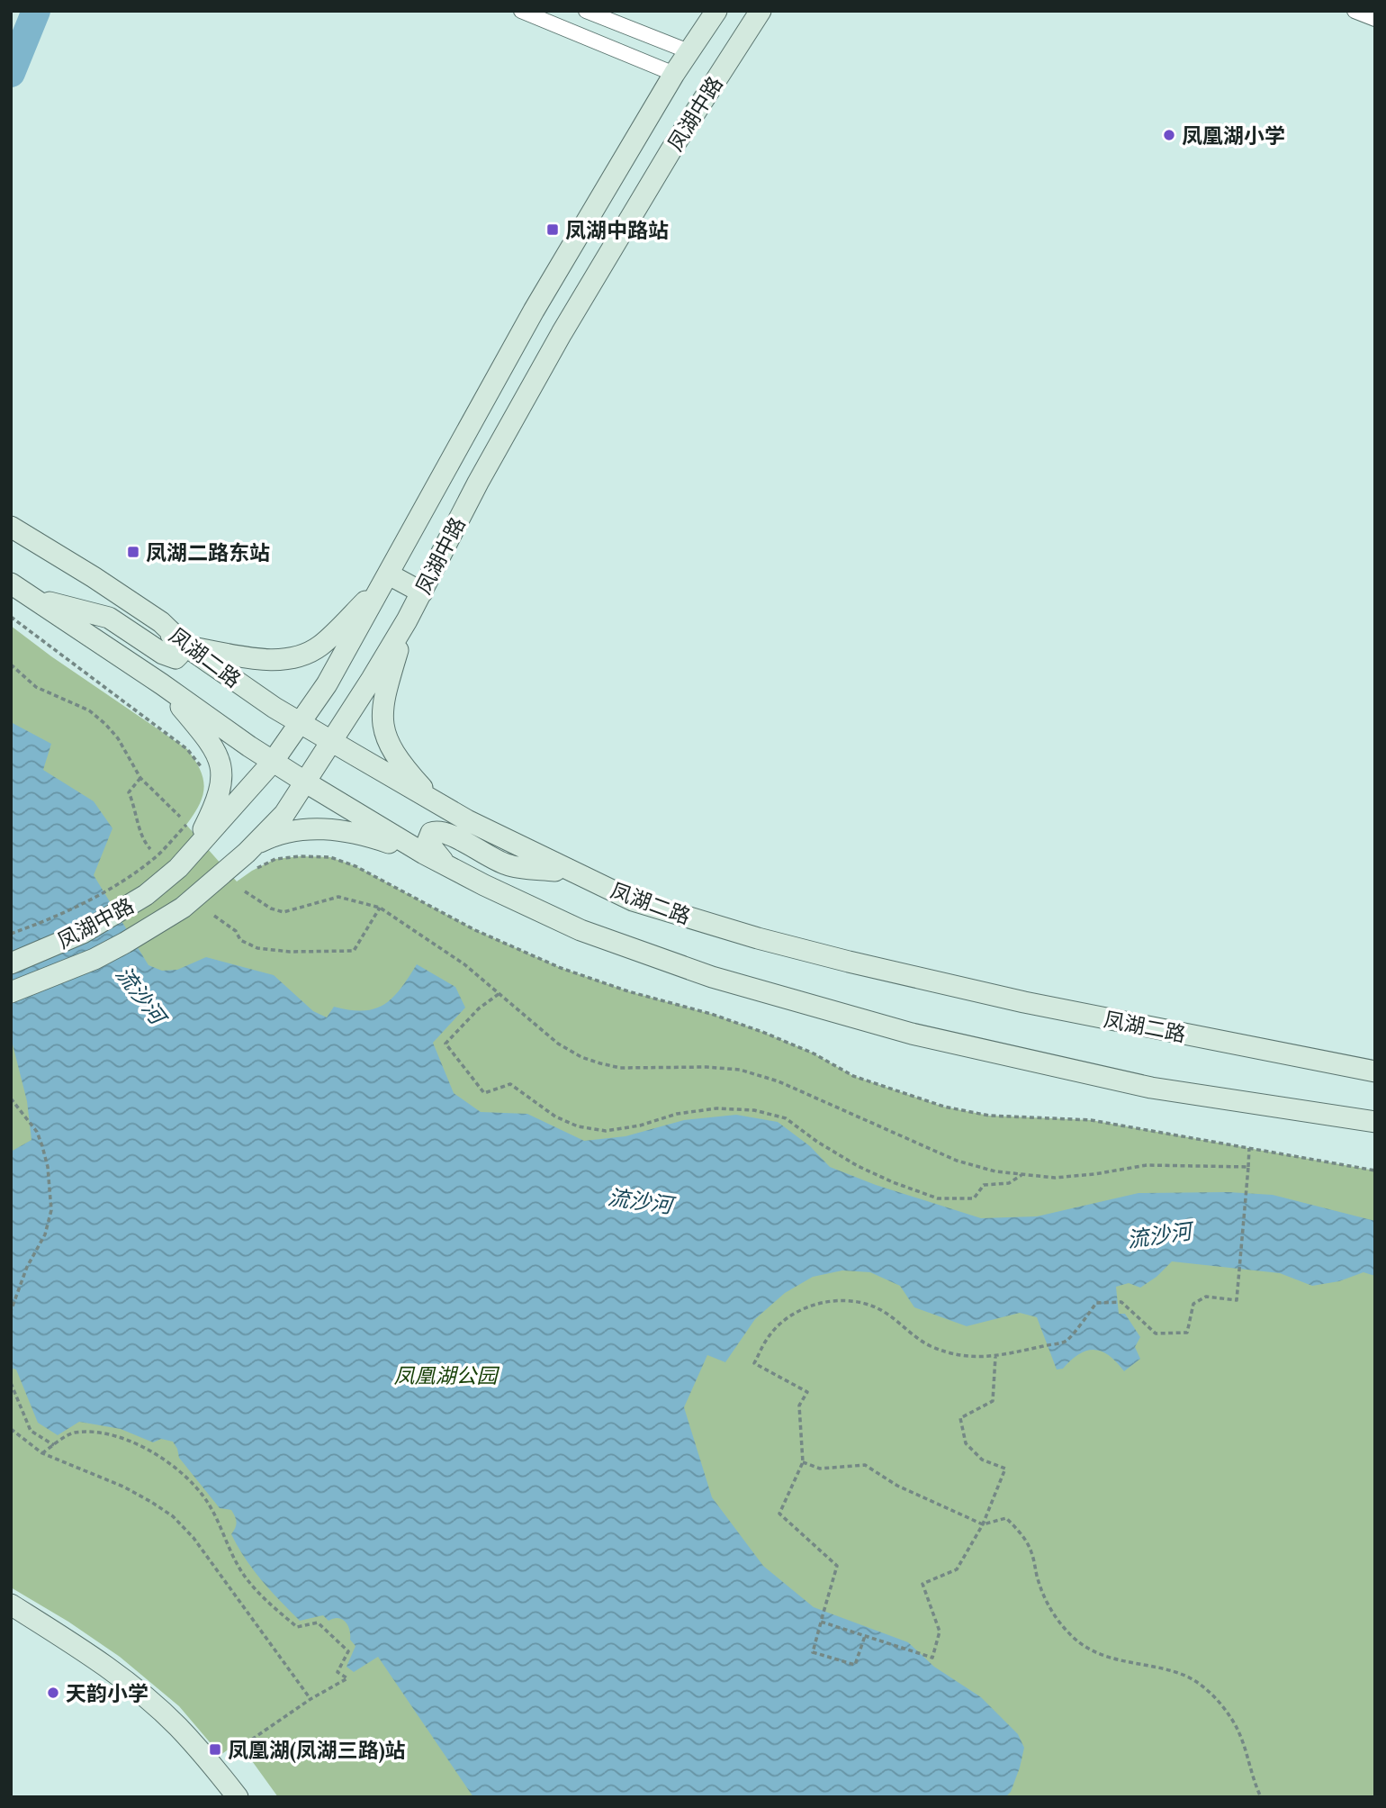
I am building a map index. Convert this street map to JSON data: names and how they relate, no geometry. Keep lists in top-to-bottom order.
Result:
{
  "streets": {
    "street": ["凤湖中路", "凤湖二路"]
  },
  "crossings": [
    ["凤湖中路", "凤湖二路"]
  ],
  "water": ["流沙河"],
  "parks": ["凤凰湖公园"],
  "places": {
    "other": ["凤凰湖小学", "天韵小学"],
    "transit": ["凤湖中路站", "凤湖二路东站", "凤凰湖(凤湖三路)站"]
  }
}
